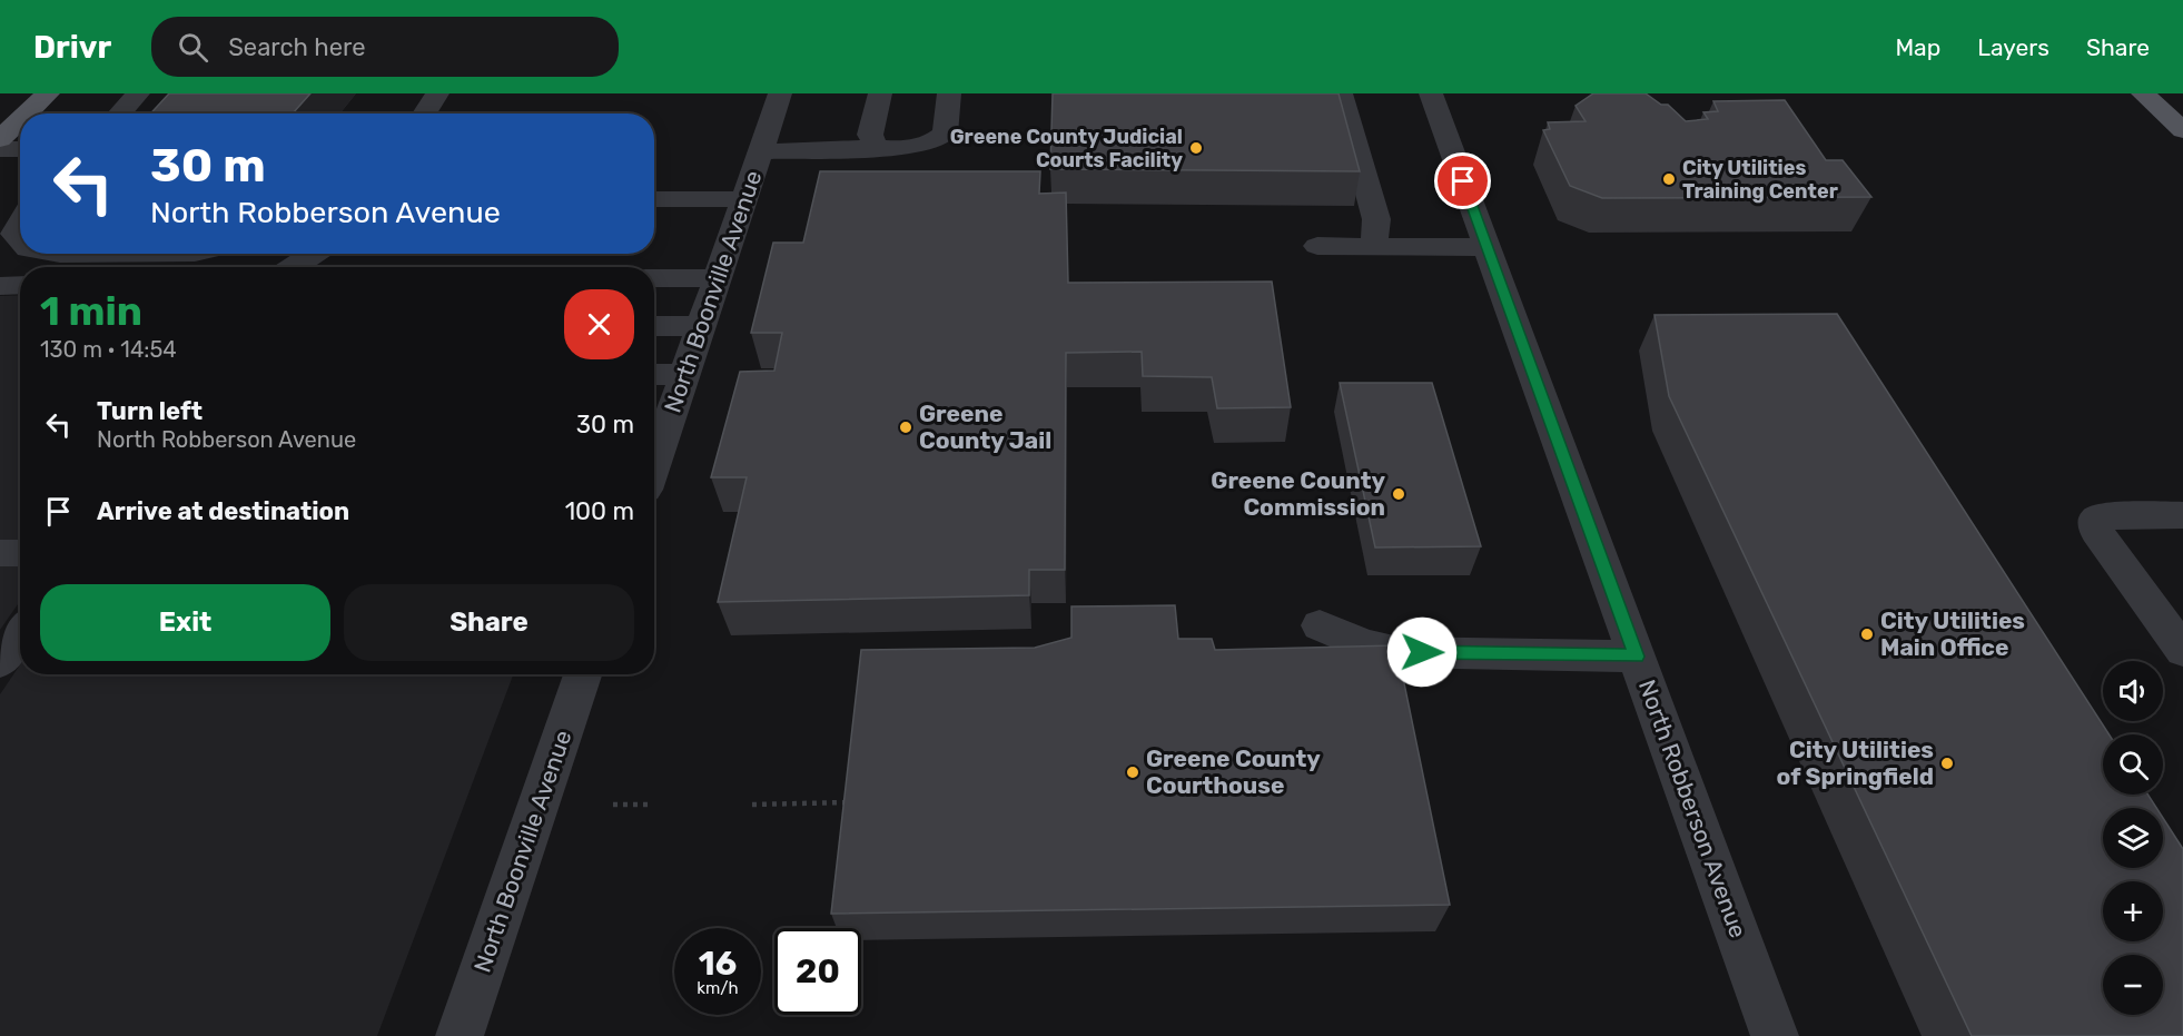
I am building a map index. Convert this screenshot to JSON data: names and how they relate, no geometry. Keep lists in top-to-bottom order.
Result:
{
  "streets": {
    "street": ["North Boonville Avenue", "North Robberson Avenue"]
  },
  "places": [
    "Greene County Judicial Courts Facility",
    "City Utilities Training Center",
    "Greene County Jail",
    "Greene County Commission",
    "City Utilities Main Office",
    "City Utilities of Springfield",
    "Greene County Courthouse"
  ],
  "page": {
    "header": "Drivr",
    "search": "Search here",
    "nav": ["Map", "Layers", "Share"],
    "turn": ["30 m", "North Robberson Avenue"],
    "heading": ["1 min", "130 m · 14:54"],
    "list": [
      {
        "name": "Turn left",
        "note": "North Robberson Avenue",
        "value": "30 m"
      },
      {
        "name": "Arrive at destination",
        "value": "100 m"
      }
    ],
    "buttons": ["Exit", "Share"],
    "map_buttons": ["+", "−"],
    "speed": "16 km/h",
    "limit": "20"
  }
}
